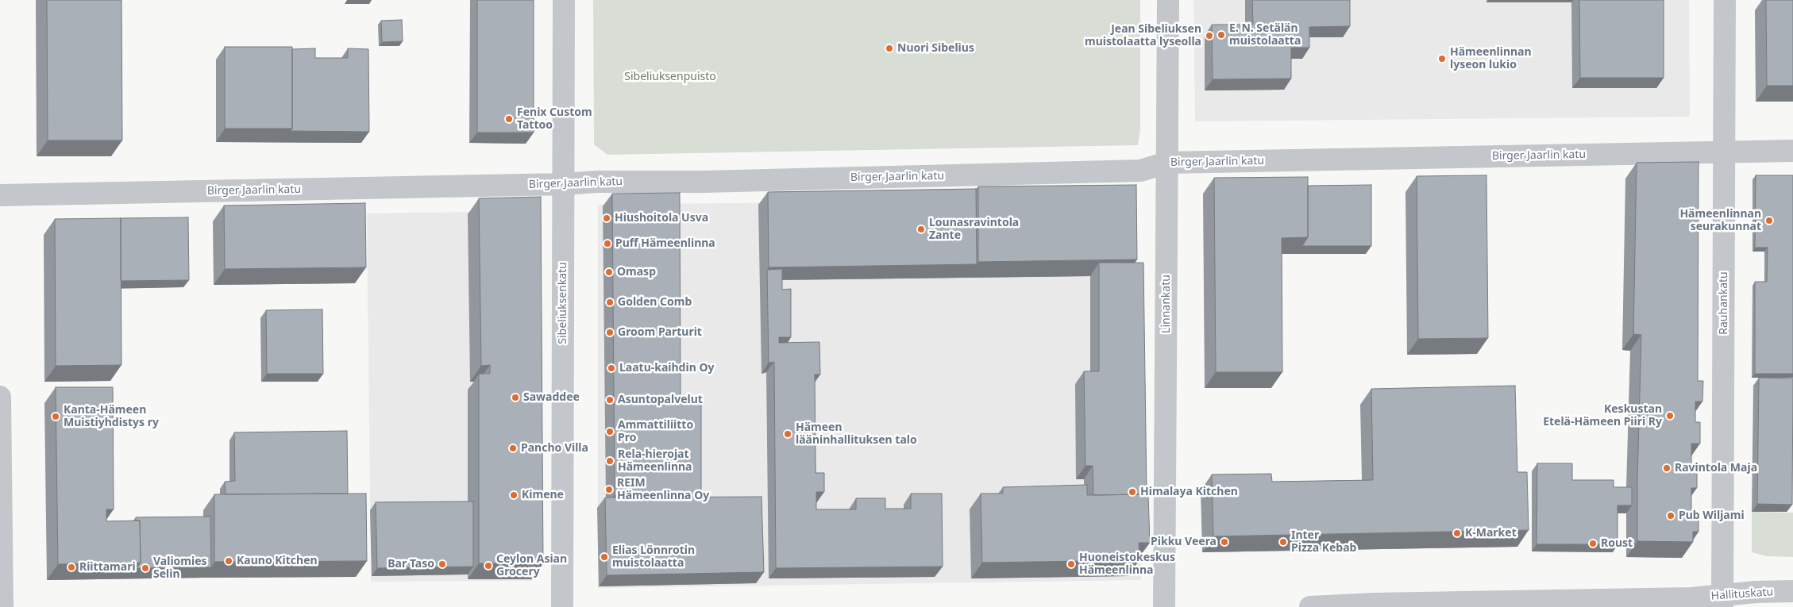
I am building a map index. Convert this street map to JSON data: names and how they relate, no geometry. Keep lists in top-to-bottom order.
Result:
{
  "streets": {
    "street": [
      "Birger Jaarlin katu",
      "Sibeliuksenkatu",
      "Rauhankatu",
      "Linnankatu",
      "Hallituskatu"
    ]
  },
  "crossings": [
    ["Birger Jaarlin katu", "Sibeliuksenkatu"],
    ["Birger Jaarlin katu", "Rauhankatu"],
    ["Birger Jaarlin katu", "Linnankatu"],
    ["Rauhankatu", "Hallituskatu"]
  ],
  "parks": ["Sibeliuksenpuisto"],
  "places": [
    "E. N. Setälän muistolaatta",
    "Jean Sibeliuksen muistolaatta lyseolla",
    "Nuori Sibelius",
    "Hämeenlinnan lyseon lukio",
    "Fenix Custom Tattoo",
    "Hiushoitola Usva",
    "Hämeenlinnan seurakunnat",
    "Lounasravintola Zante",
    "Puff Hämeenlinna",
    "Omasp",
    "Golden Comb",
    "Groom Parturit",
    "Laatu-kaihdin Oy",
    "Sawaddee",
    "Asuntopalvelut",
    "Keskustan Etelä-Hämeen Piiri Ry",
    "Kanta-Hämeen Muistiyhdistys ry",
    "Ammattiliitto Pro",
    "Hämeen lääninhallituksen talo",
    "Pancho Villa",
    "Rela-hierojat Hämeenlinna",
    "Ravintola Maja",
    "REIM Hämeenlinna Oy",
    "Himalaya Kitchen",
    "Kimene",
    "Pub Wiljami",
    "K-Market",
    "Pikku Veera",
    "Inter Pizza Kebab",
    "Roust",
    "Elias Lönnrotin muistolaatta",
    "Kauno Kitchen",
    "Bar Taso",
    "Huoneistokeskus Hämeenlinna",
    "Ceylon Asian Grocery",
    "Riittamari",
    "Valiomies Selin"
  ]
}
